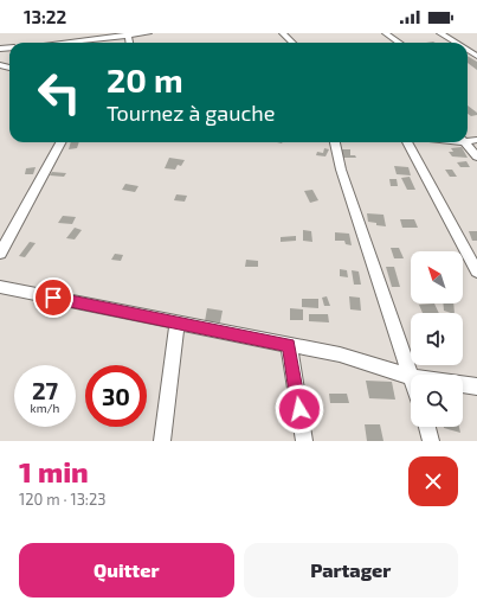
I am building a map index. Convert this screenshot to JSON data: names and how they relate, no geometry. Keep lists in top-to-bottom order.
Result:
{
  "north": "top left",
  "page": {
    "status": "13:22",
    "turn": ["20 m", "Tournez à gauche"],
    "speed": "27 km/h",
    "limit": "30",
    "heading": ["1 min", "120 m · 13:23"],
    "buttons": ["Quitter", "Partager"]
  }
}
